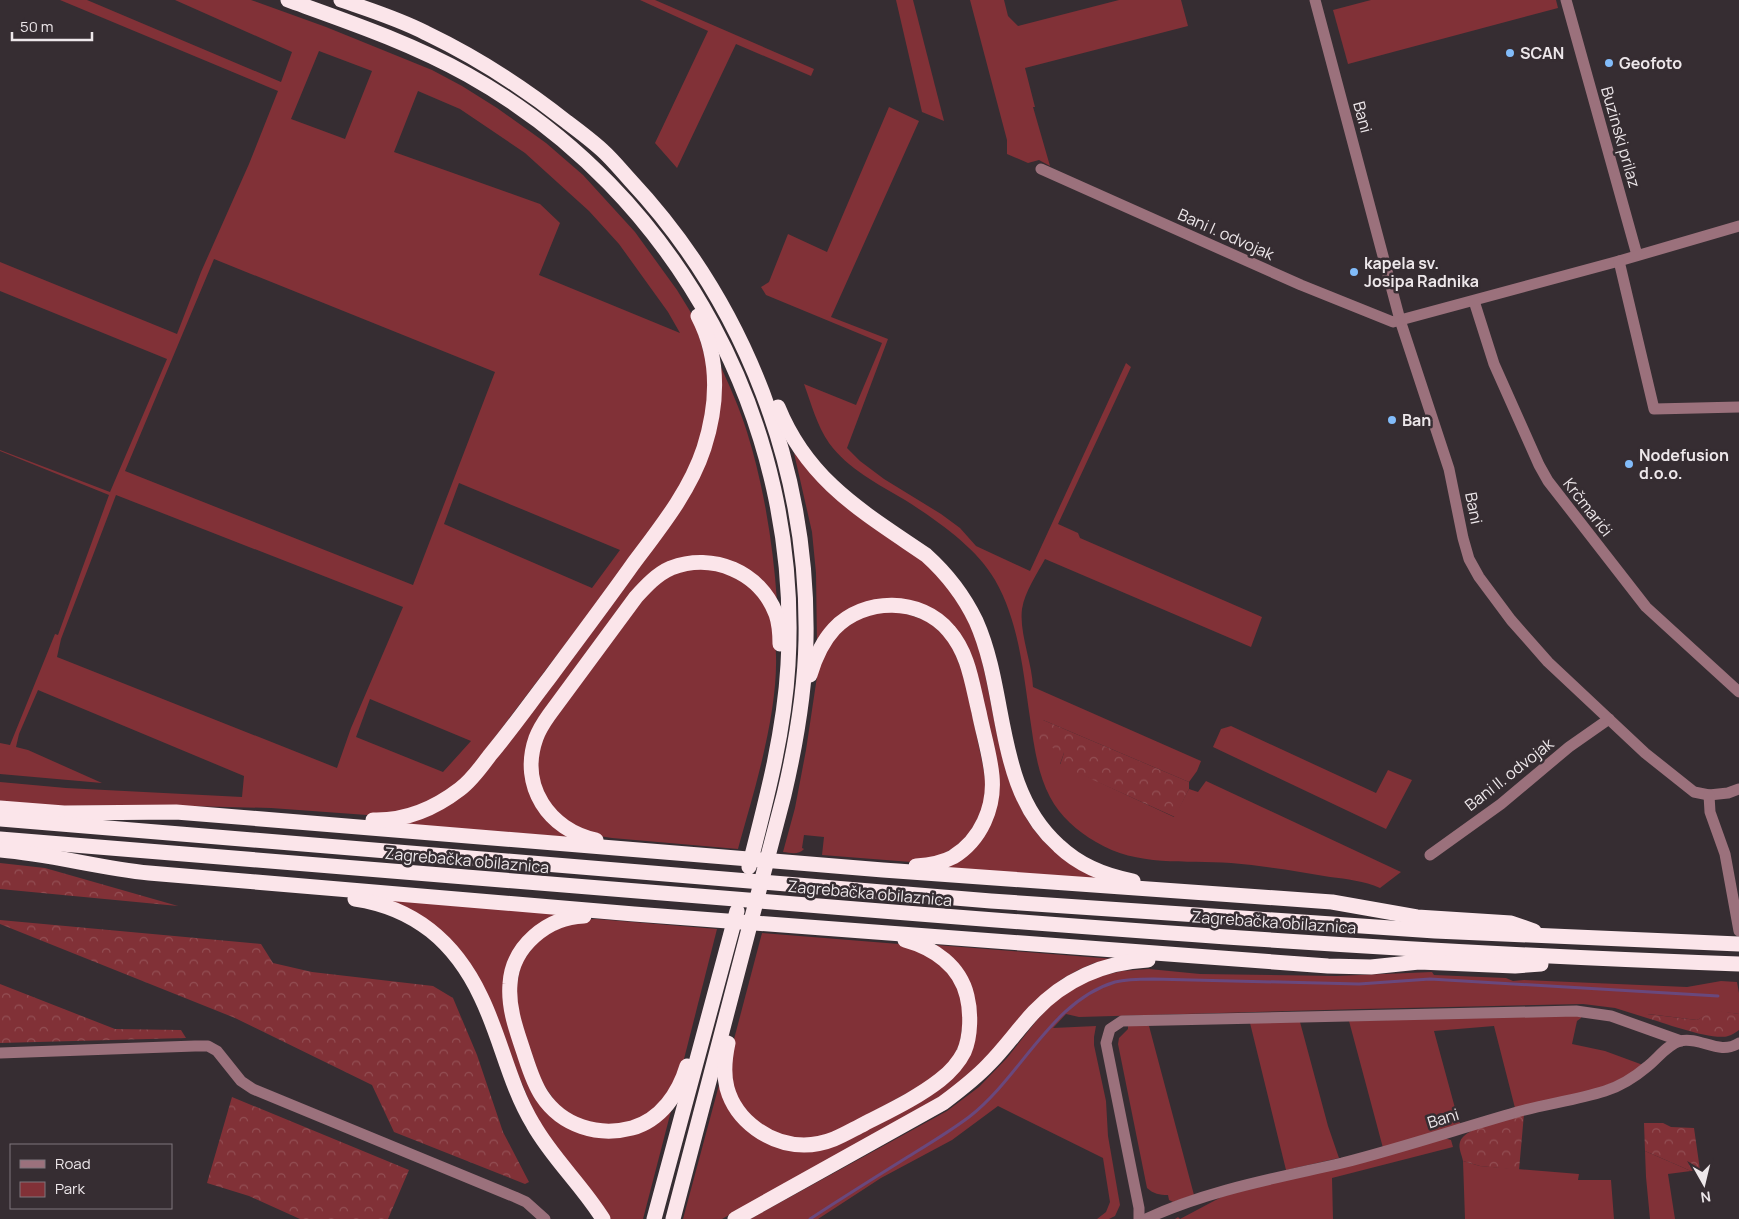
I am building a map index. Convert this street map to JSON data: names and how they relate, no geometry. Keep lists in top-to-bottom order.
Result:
{
  "streets": {
    "highway": ["Zagrebačka obilaznica"],
    "street": [
      "Bani",
      "Buzinski prilaz",
      "Bani I. odvojak",
      "Krčmarići",
      "Bani II. odvojak"
    ]
  },
  "crossings": [
    ["Bani", "Bani I. odvojak"],
    ["Bani", "Bani II. odvojak"]
  ],
  "places": [
    "SCAN",
    "Geofoto",
    "kapela sv. Josipa Radnika",
    "Ban",
    "Nodefusion d.o.o."
  ],
  "legend": ["Road", "Park"],
  "scale_bar": "50 m",
  "north": "bottom"
}
